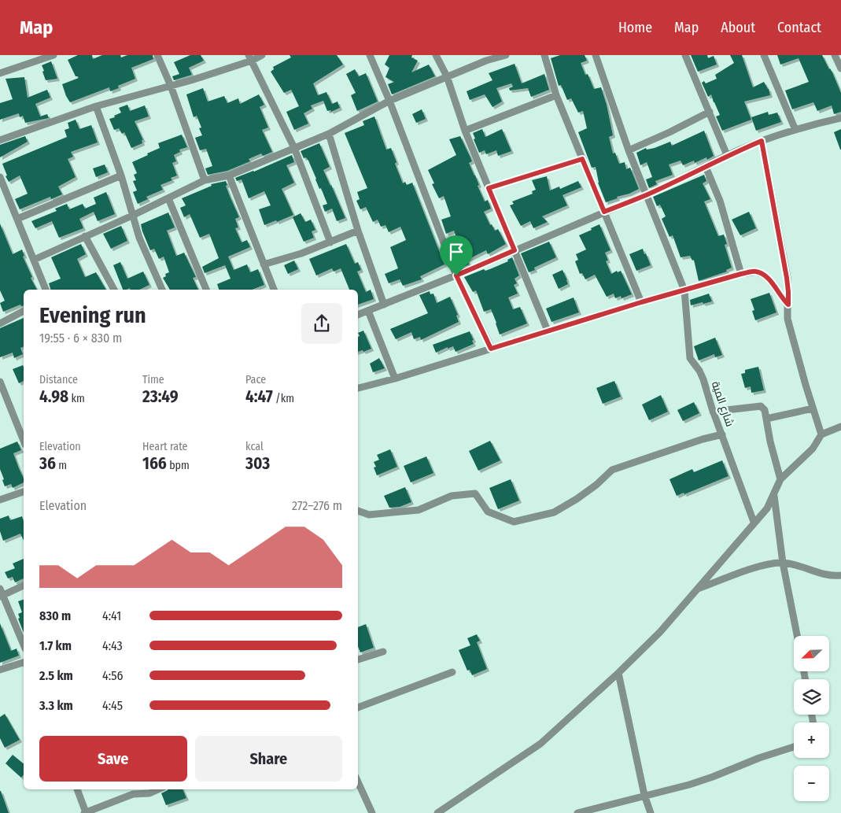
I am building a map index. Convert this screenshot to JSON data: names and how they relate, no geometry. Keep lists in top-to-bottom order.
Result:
{
  "streets": {
    "street": ["شارع المية"]
  },
  "north": "bottom left",
  "page": {
    "header": "Map",
    "nav": [
      "Home",
      "Map",
      "About",
      "Contact"
    ],
    "heading": ["Evening run", "19:55 · 6 × 830 m"],
    "stats": [
      ["Distance", "4.98 km"],
      ["Time", "23:49"],
      ["Pace", "4:47 /km"],
      ["Elevation", "36 m"],
      ["Heart rate", "166 bpm"],
      ["kcal", "303"]
    ],
    "chart": ["Elevation", "272–276 m"],
    "list": [
      {
        "name": "830 m",
        "note": "4:41"
      },
      {
        "name": "1.7 km",
        "note": "4:43"
      },
      {
        "name": "2.5 km",
        "note": "4:56"
      },
      {
        "name": "3.3 km",
        "note": "4:45"
      }
    ],
    "map_buttons": ["+", "−"],
    "buttons": ["Save", "Share"]
  }
}
